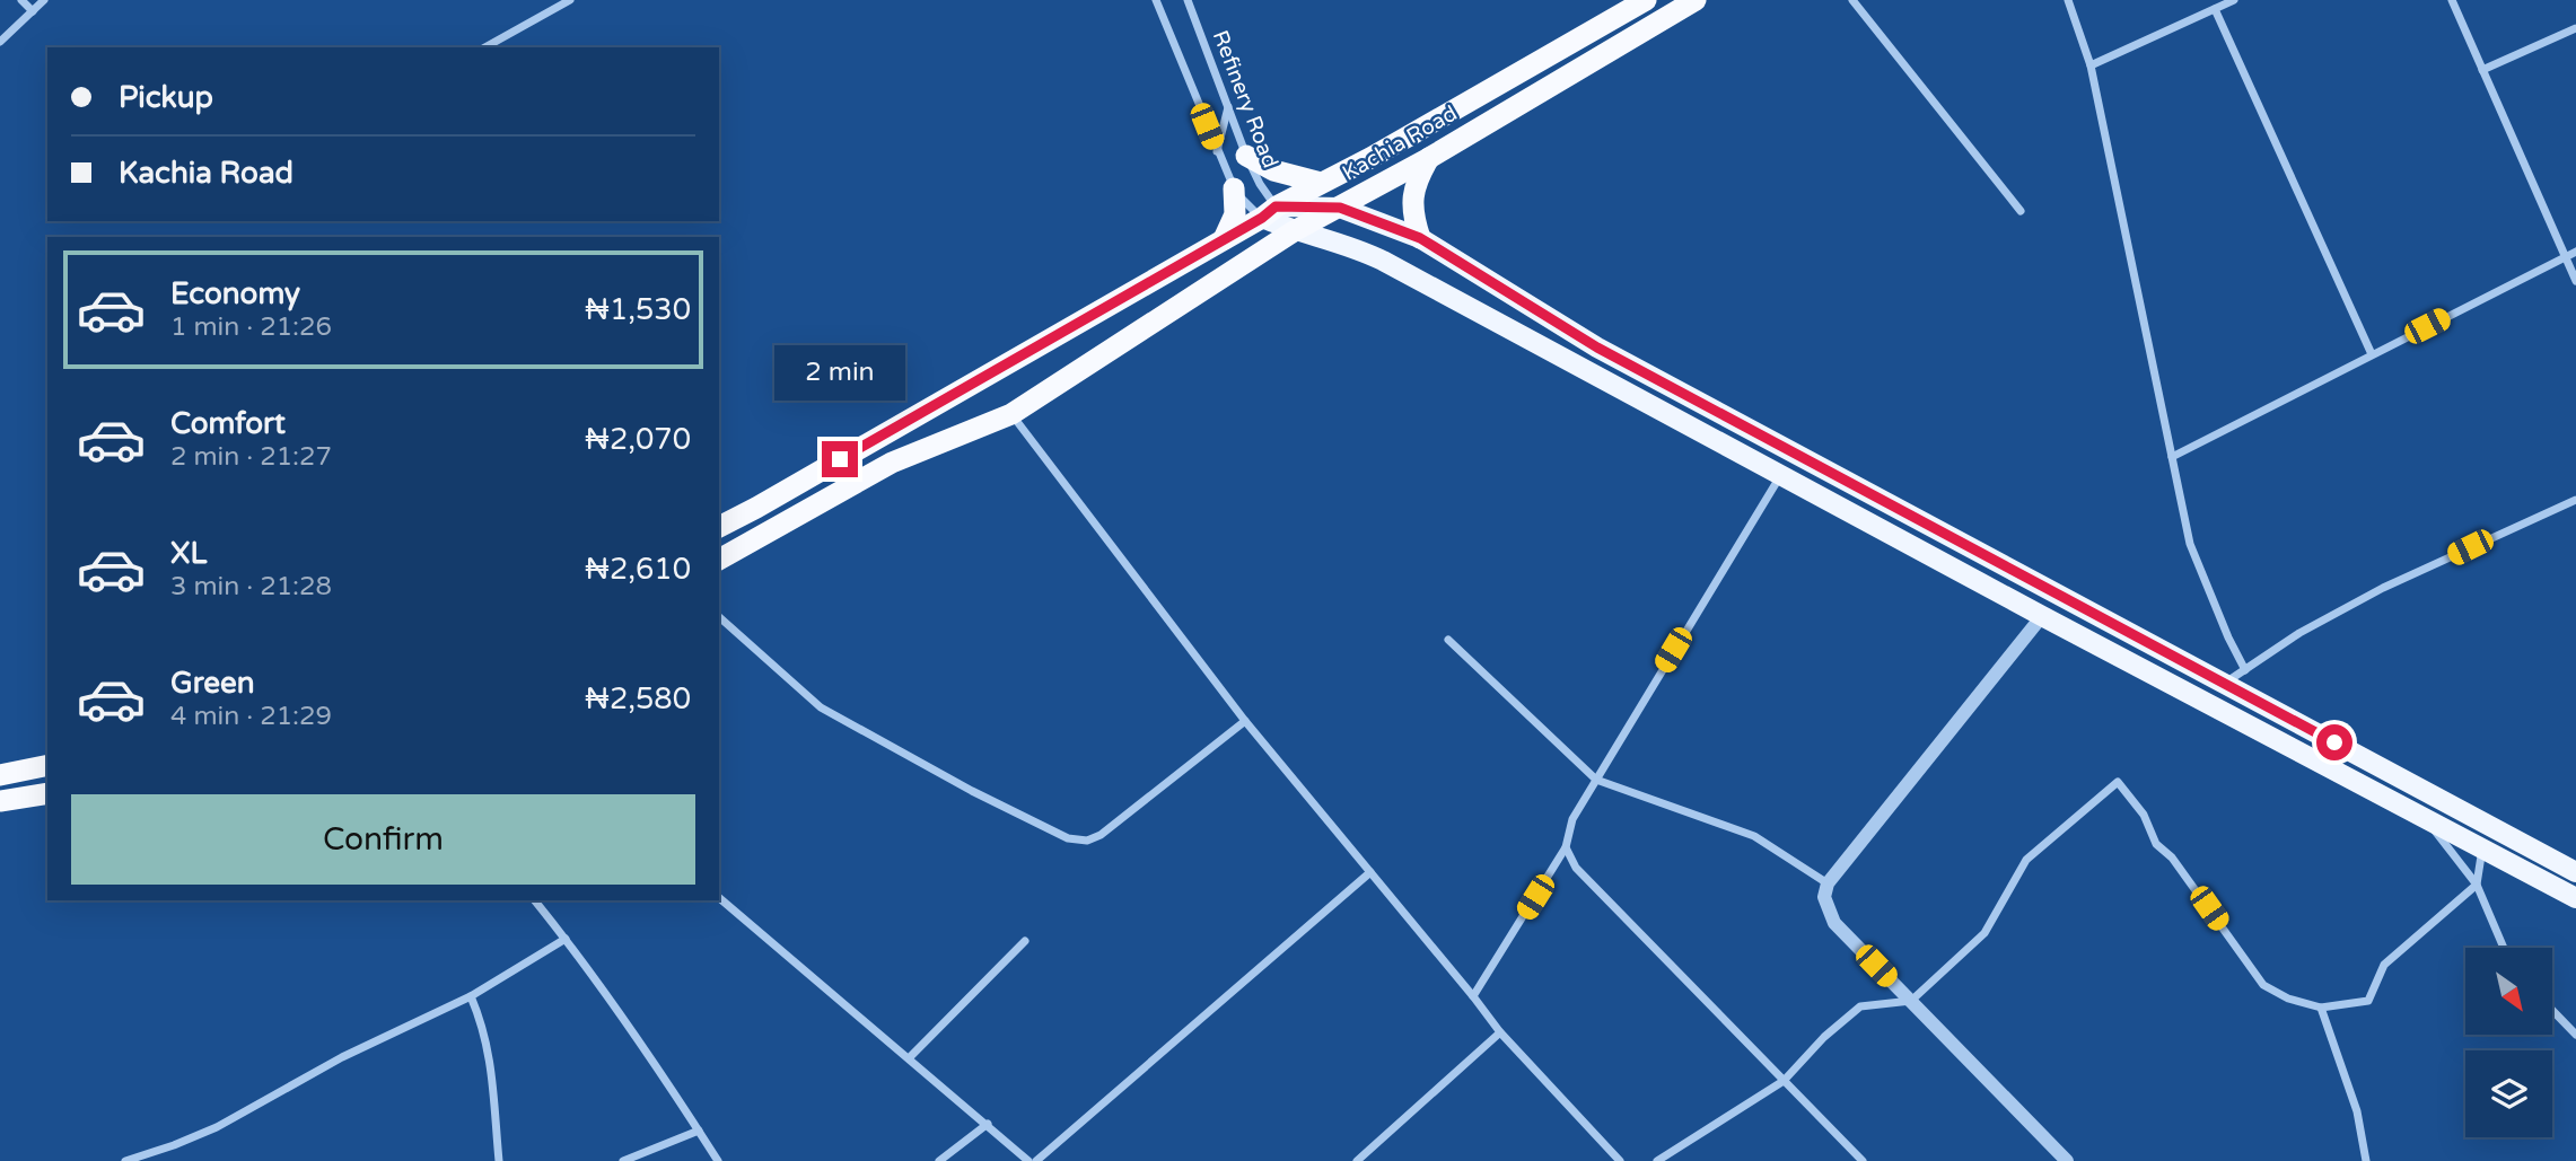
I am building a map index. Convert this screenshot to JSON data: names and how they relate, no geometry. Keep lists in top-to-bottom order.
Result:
{
  "streets": {
    "highway": ["Kachia Road"],
    "street": ["Refinery Road"]
  },
  "crossings": [
    ["Refinery Road", "Kachia Road"]
  ],
  "north": "bottom right",
  "page": {
    "banner": ["Pickup", "Kachia Road"],
    "list": [
      {
        "name": "Economy",
        "note": "1 min · 21:26",
        "value": "₦1,530"
      },
      {
        "name": "Comfort",
        "note": "2 min · 21:27",
        "value": "₦2,070"
      },
      {
        "name": "XL",
        "note": "3 min · 21:28",
        "value": "₦2,610"
      },
      {
        "name": "Green",
        "note": "4 min · 21:29",
        "value": "₦2,580"
      }
    ],
    "bubble": "2 min",
    "buttons": "Confirm"
  }
}
